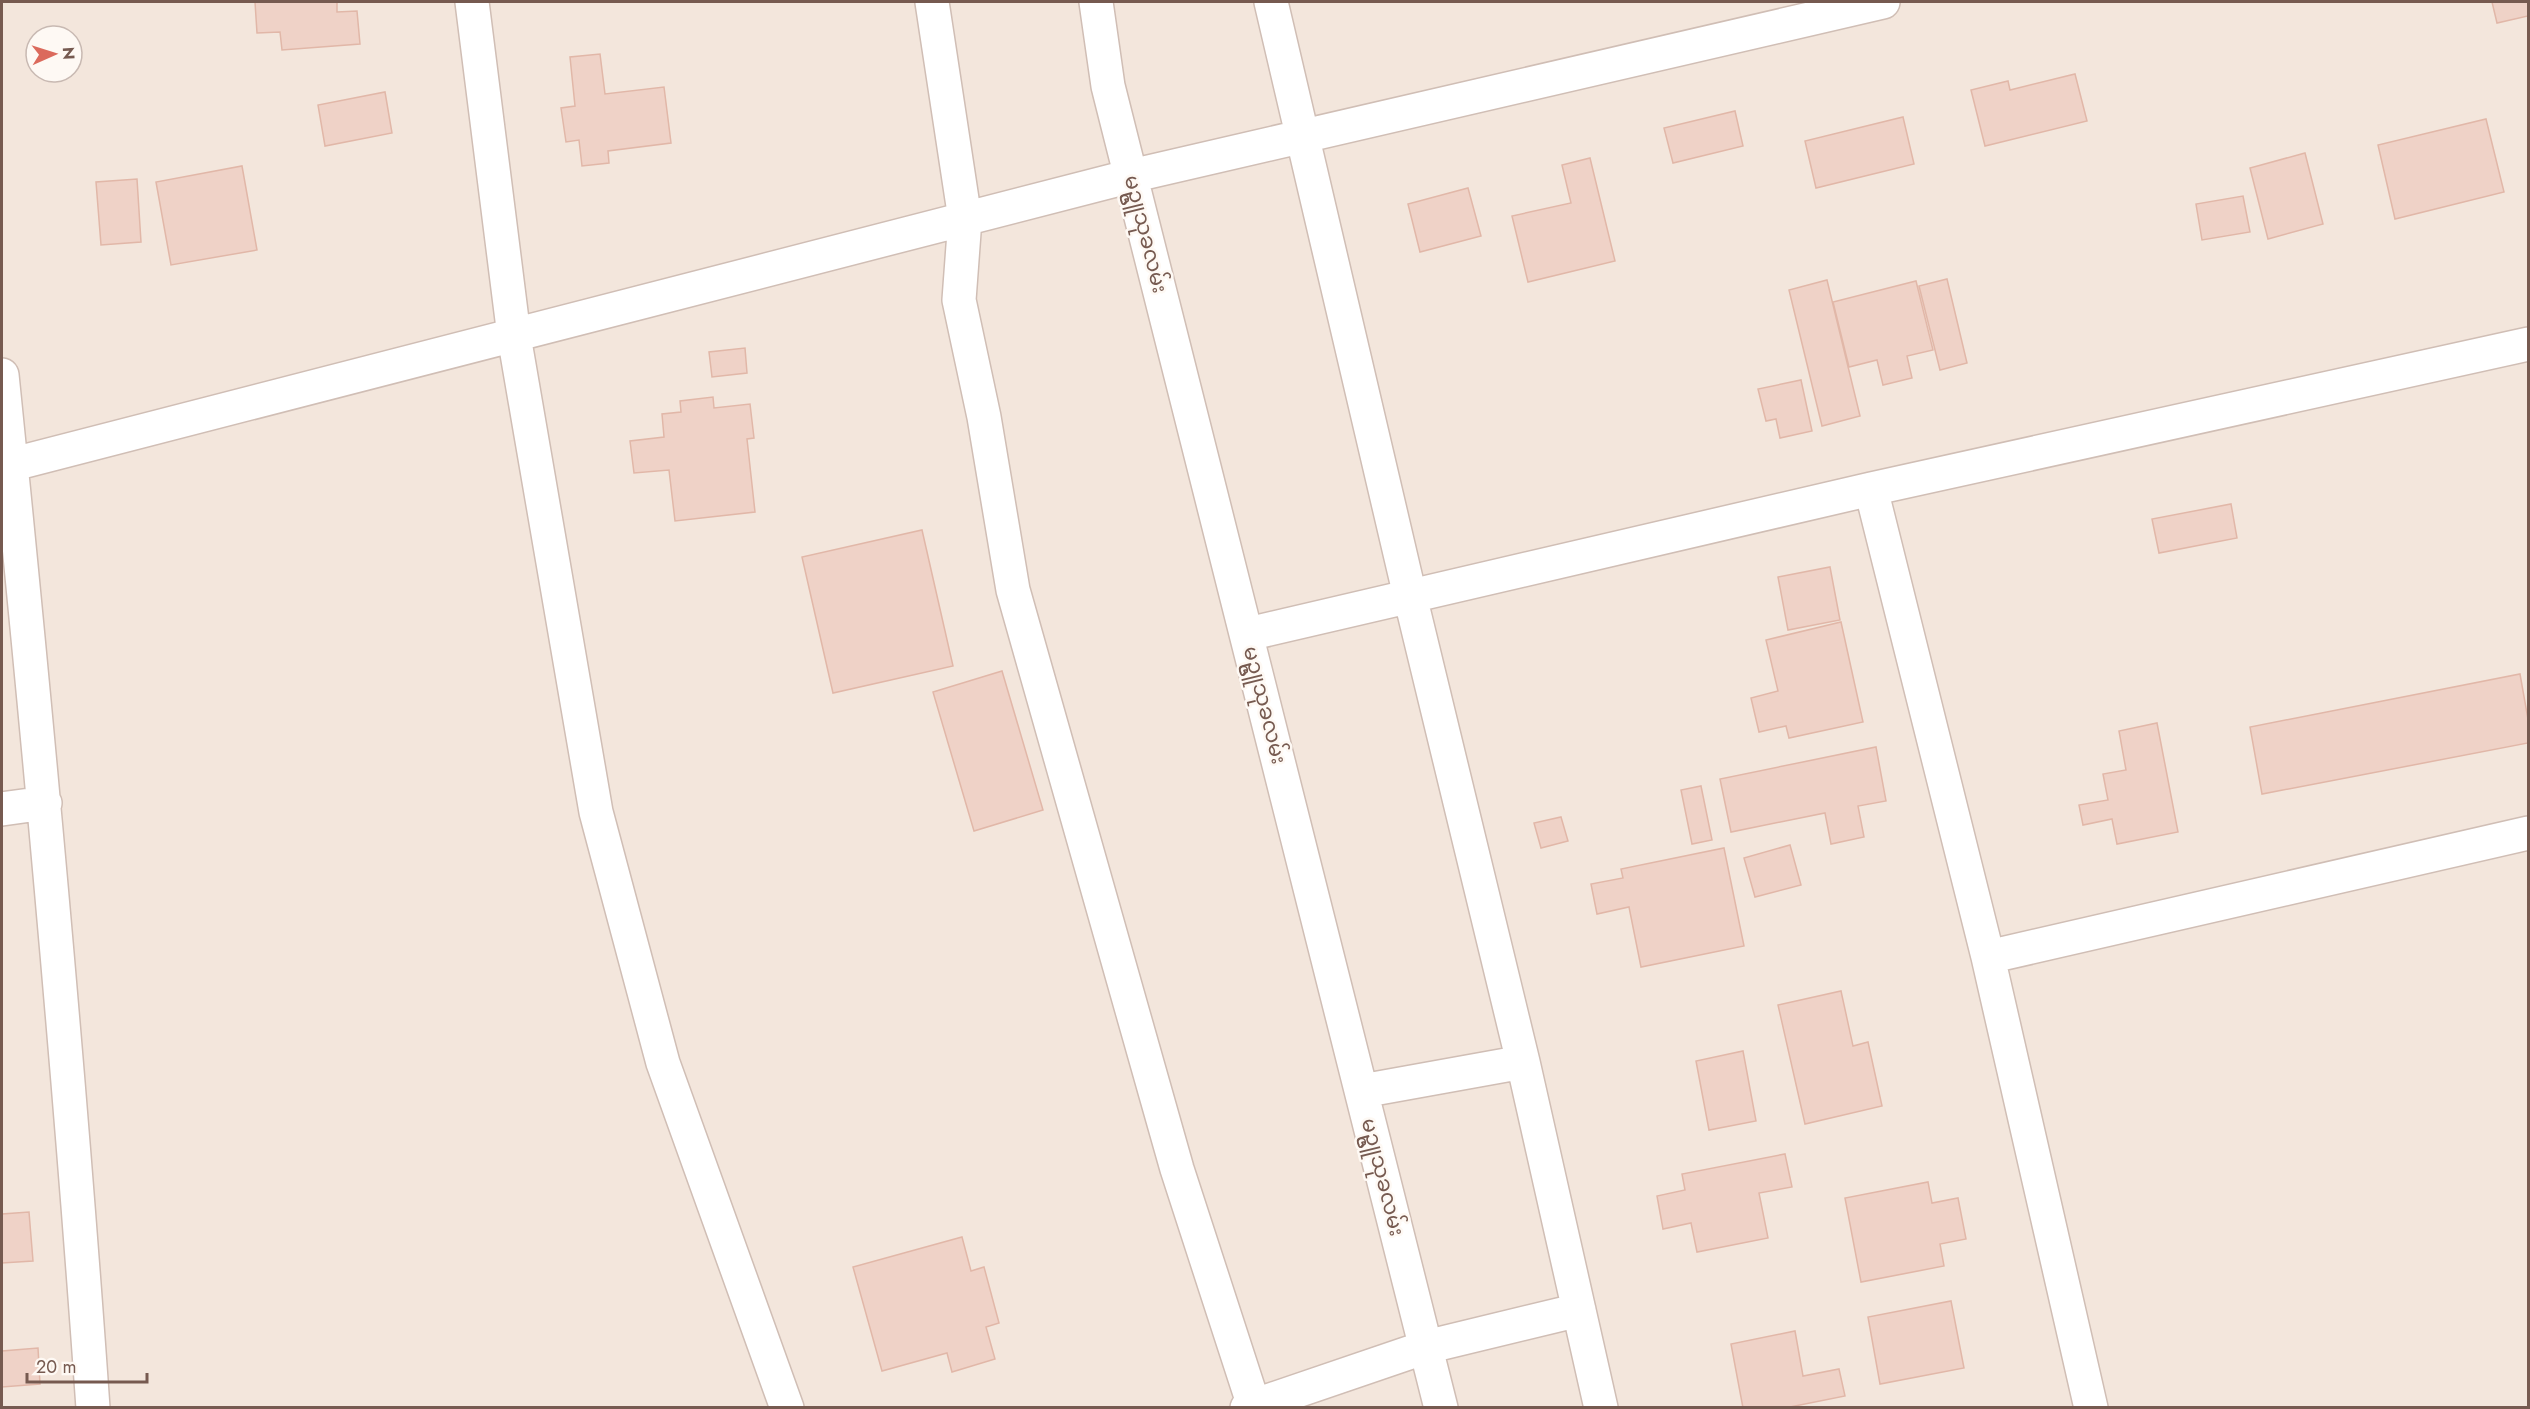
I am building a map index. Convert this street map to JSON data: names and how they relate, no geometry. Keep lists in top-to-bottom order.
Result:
{
  "streets": {
    "street": ["မဥ္ဇူသုခလမ်း"]
  },
  "scale_bar": "20 m",
  "north": "right"
}
